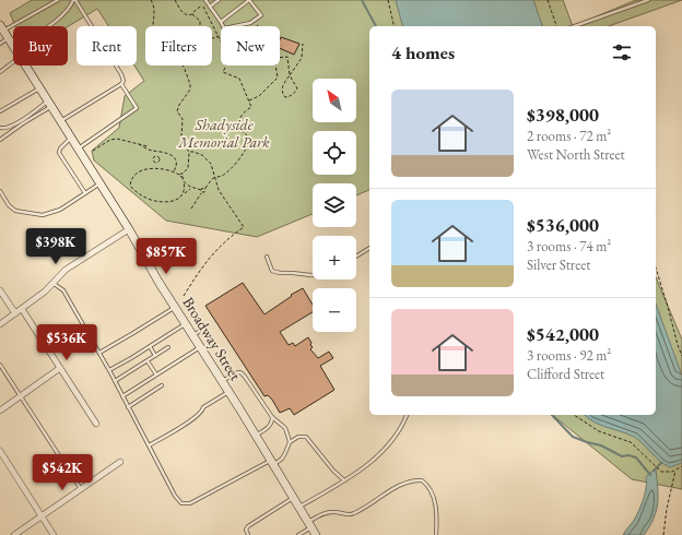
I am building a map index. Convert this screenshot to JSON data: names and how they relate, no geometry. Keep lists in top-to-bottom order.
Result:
{
  "streets": {
    "main road": ["Broadway Street"]
  },
  "parks": ["Shadyside Memorial Park"],
  "north": "top left",
  "page": {
    "chip": [
      "Buy",
      "Rent",
      "Filters",
      "New"
    ],
    "heading": "4 homes",
    "map_buttons": ["+", "−"],
    "list": [
      {
        "name": "$398,000",
        "note": "2 rooms · 72 m² · West North Street"
      },
      {
        "name": "$536,000",
        "note": "3 rooms · 74 m² · Silver Street"
      },
      {
        "name": "$542,000",
        "note": "3 rooms · 92 m² · Clifford Street"
      }
    ],
    "price": [
      "$398K",
      "$857K",
      "$536K",
      "$542K"
    ]
  }
}
